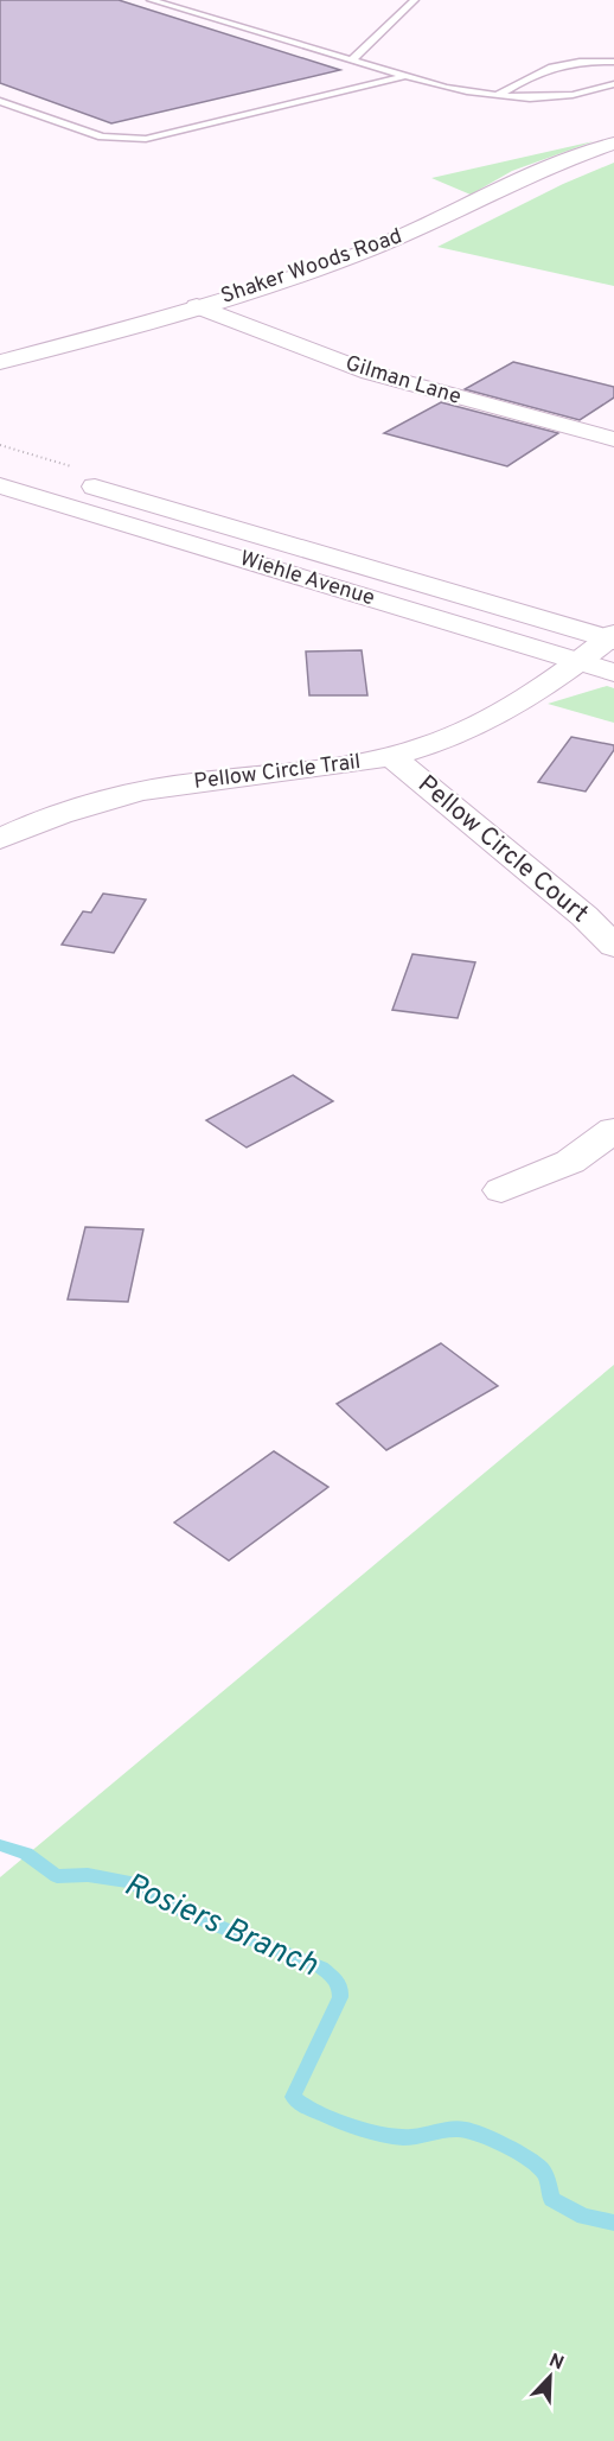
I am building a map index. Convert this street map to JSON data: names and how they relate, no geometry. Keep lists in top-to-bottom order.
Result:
{
  "streets": {
    "street": [
      "Shaker Woods Road",
      "Gilman Lane",
      "Wiehle Avenue",
      "Pellow Circle Trail",
      "Pellow Circle Court"
    ]
  },
  "crossings": [
    ["Shaker Woods Road", "Gilman Lane"],
    ["Wiehle Avenue", "Pellow Circle Trail"],
    ["Pellow Circle Trail", "Pellow Circle Court"]
  ],
  "water": ["Rosiers Branch"],
  "north": "top right"
}
